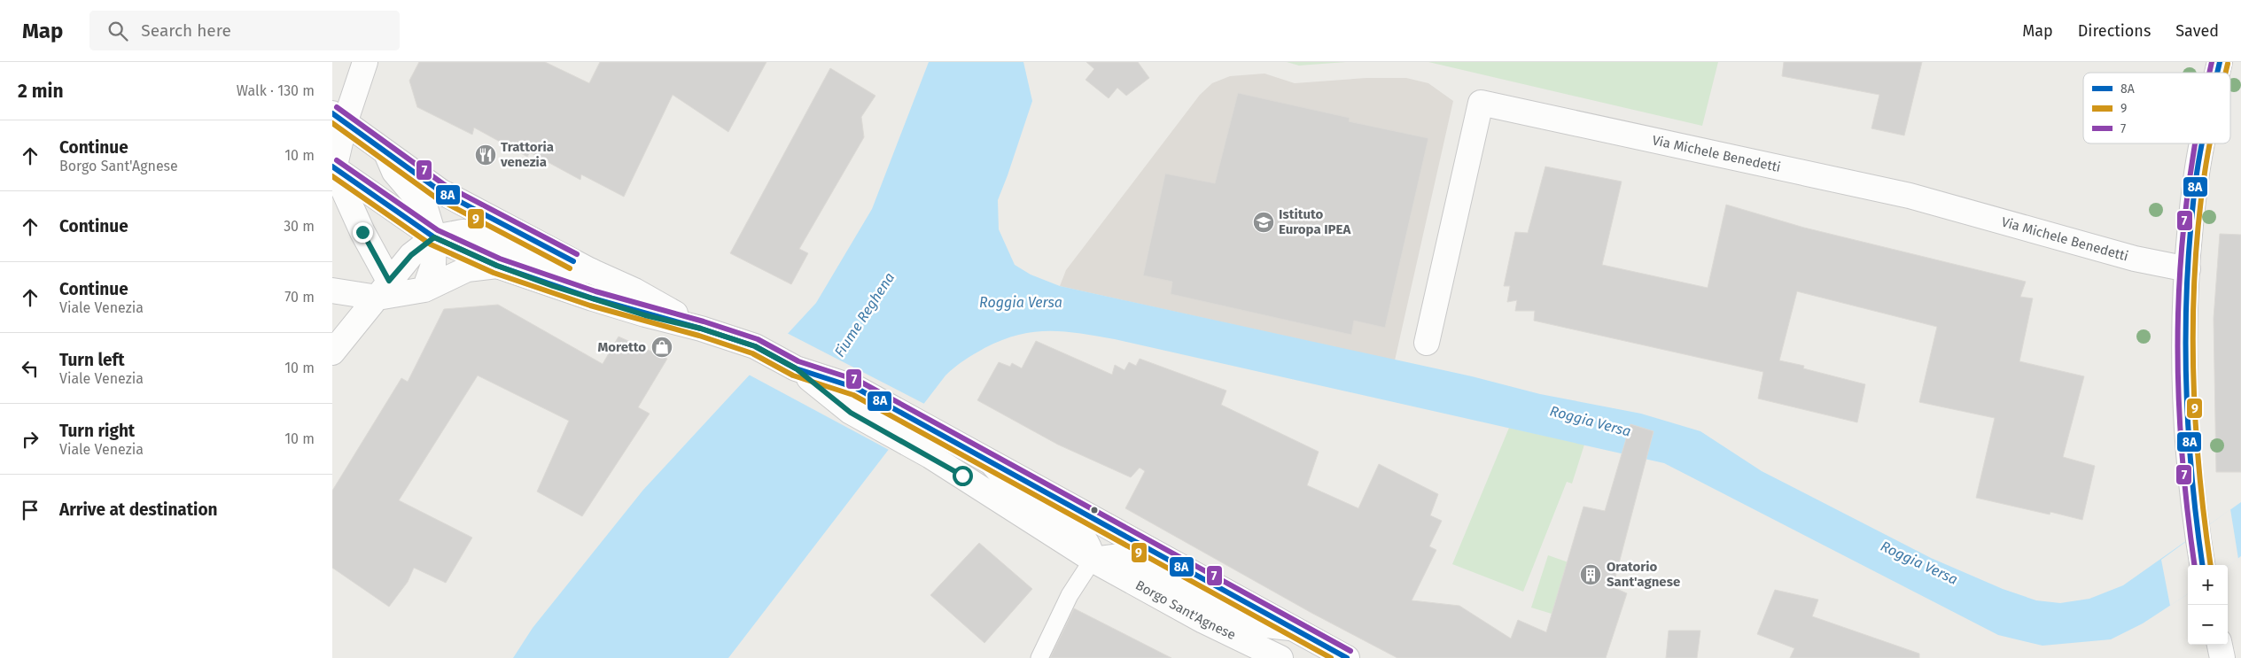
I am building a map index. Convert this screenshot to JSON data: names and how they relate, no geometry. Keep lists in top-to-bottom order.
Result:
{
  "streets": {
    "main road": ["Via Michele Benedetti", "Borgo Sant'Agnese"]
  },
  "water": ["Roggia Versa", "Fiume Reghena"],
  "places": {
    "restaurant": ["Trattoria venezia"],
    "school or university": ["Istituto Europa IPEA"],
    "shop": ["Moretto"],
    "building": ["Oratorio Sant'agnese"]
  },
  "lines": ["transit line 8A", "transit line 7", "transit line 9"],
  "legend": ["8A", "9", "7"],
  "page": {
    "header": "Map",
    "search": "Search here",
    "nav": ["Map", "Directions", "Saved"],
    "heading": ["2 min", "Walk · 130 m"],
    "list": [
      ["Continue", "Borgo Sant'Agnese", "10 m"],
      ["Continue", "30 m"],
      ["Continue", "Viale Venezia", "70 m"],
      ["Turn left", "Viale Venezia", "10 m"],
      ["Turn right", "Viale Venezia", "10 m"],
      "Arrive at destination"
    ],
    "map_buttons": ["+", "−"]
  }
}
